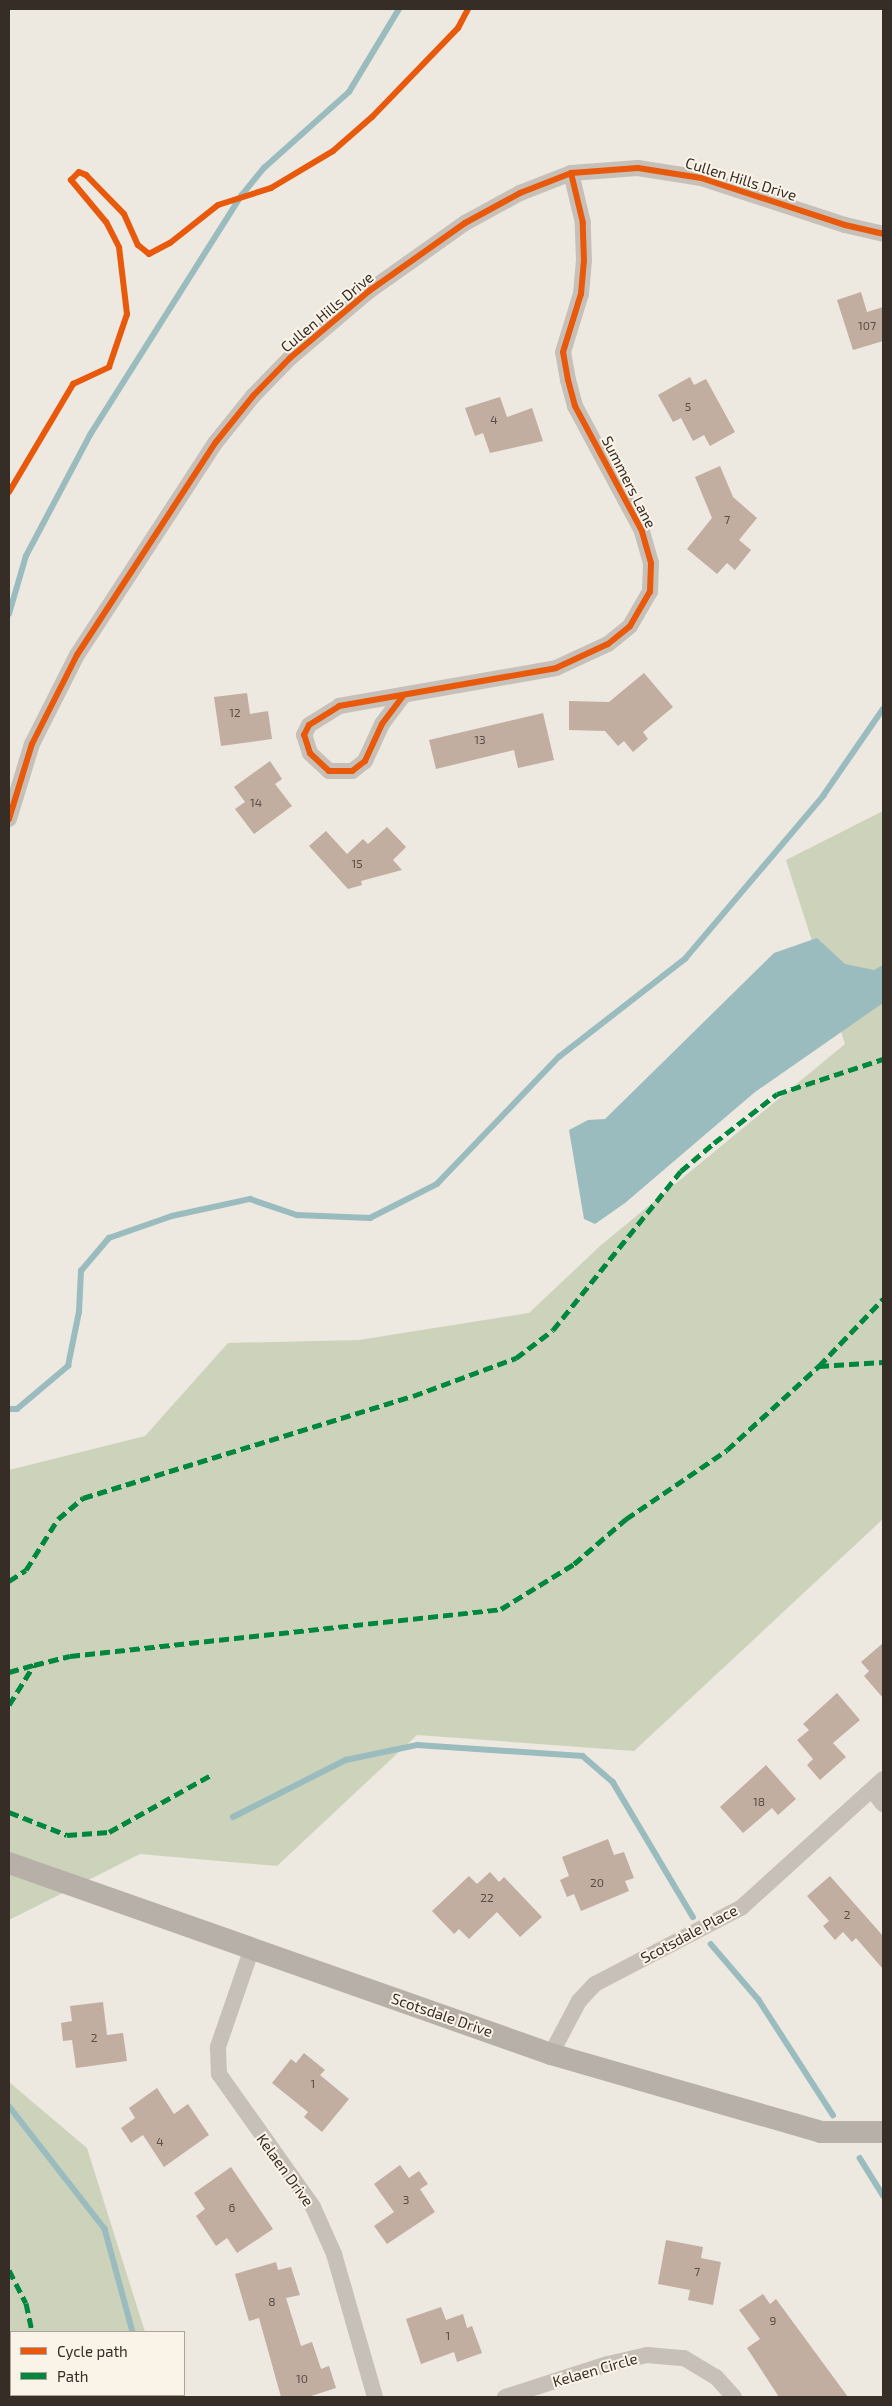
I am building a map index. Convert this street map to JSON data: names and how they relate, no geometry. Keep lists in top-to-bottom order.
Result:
{
  "streets": {
    "street": [
      "Cullen Hills Drive",
      "Summers Lane",
      "Scotsdale Place",
      "Scotsdale Drive",
      "Kelaen Drive",
      "Kelaen Circle"
    ]
  },
  "crossings": [
    ["Cullen Hills Drive", "Summers Lane"],
    ["Scotsdale Place", "Scotsdale Drive"],
    ["Scotsdale Drive", "Kelaen Drive"]
  ],
  "house_numbers": [
    "107",
    "5",
    "4",
    "7",
    "12",
    "13",
    "14",
    "15",
    "18",
    "20",
    "22",
    "2",
    "2",
    "1",
    "4",
    "3",
    "6",
    "7",
    "8",
    "9",
    "1",
    "10"
  ],
  "legend": ["Cycle path", "Path"]
}
